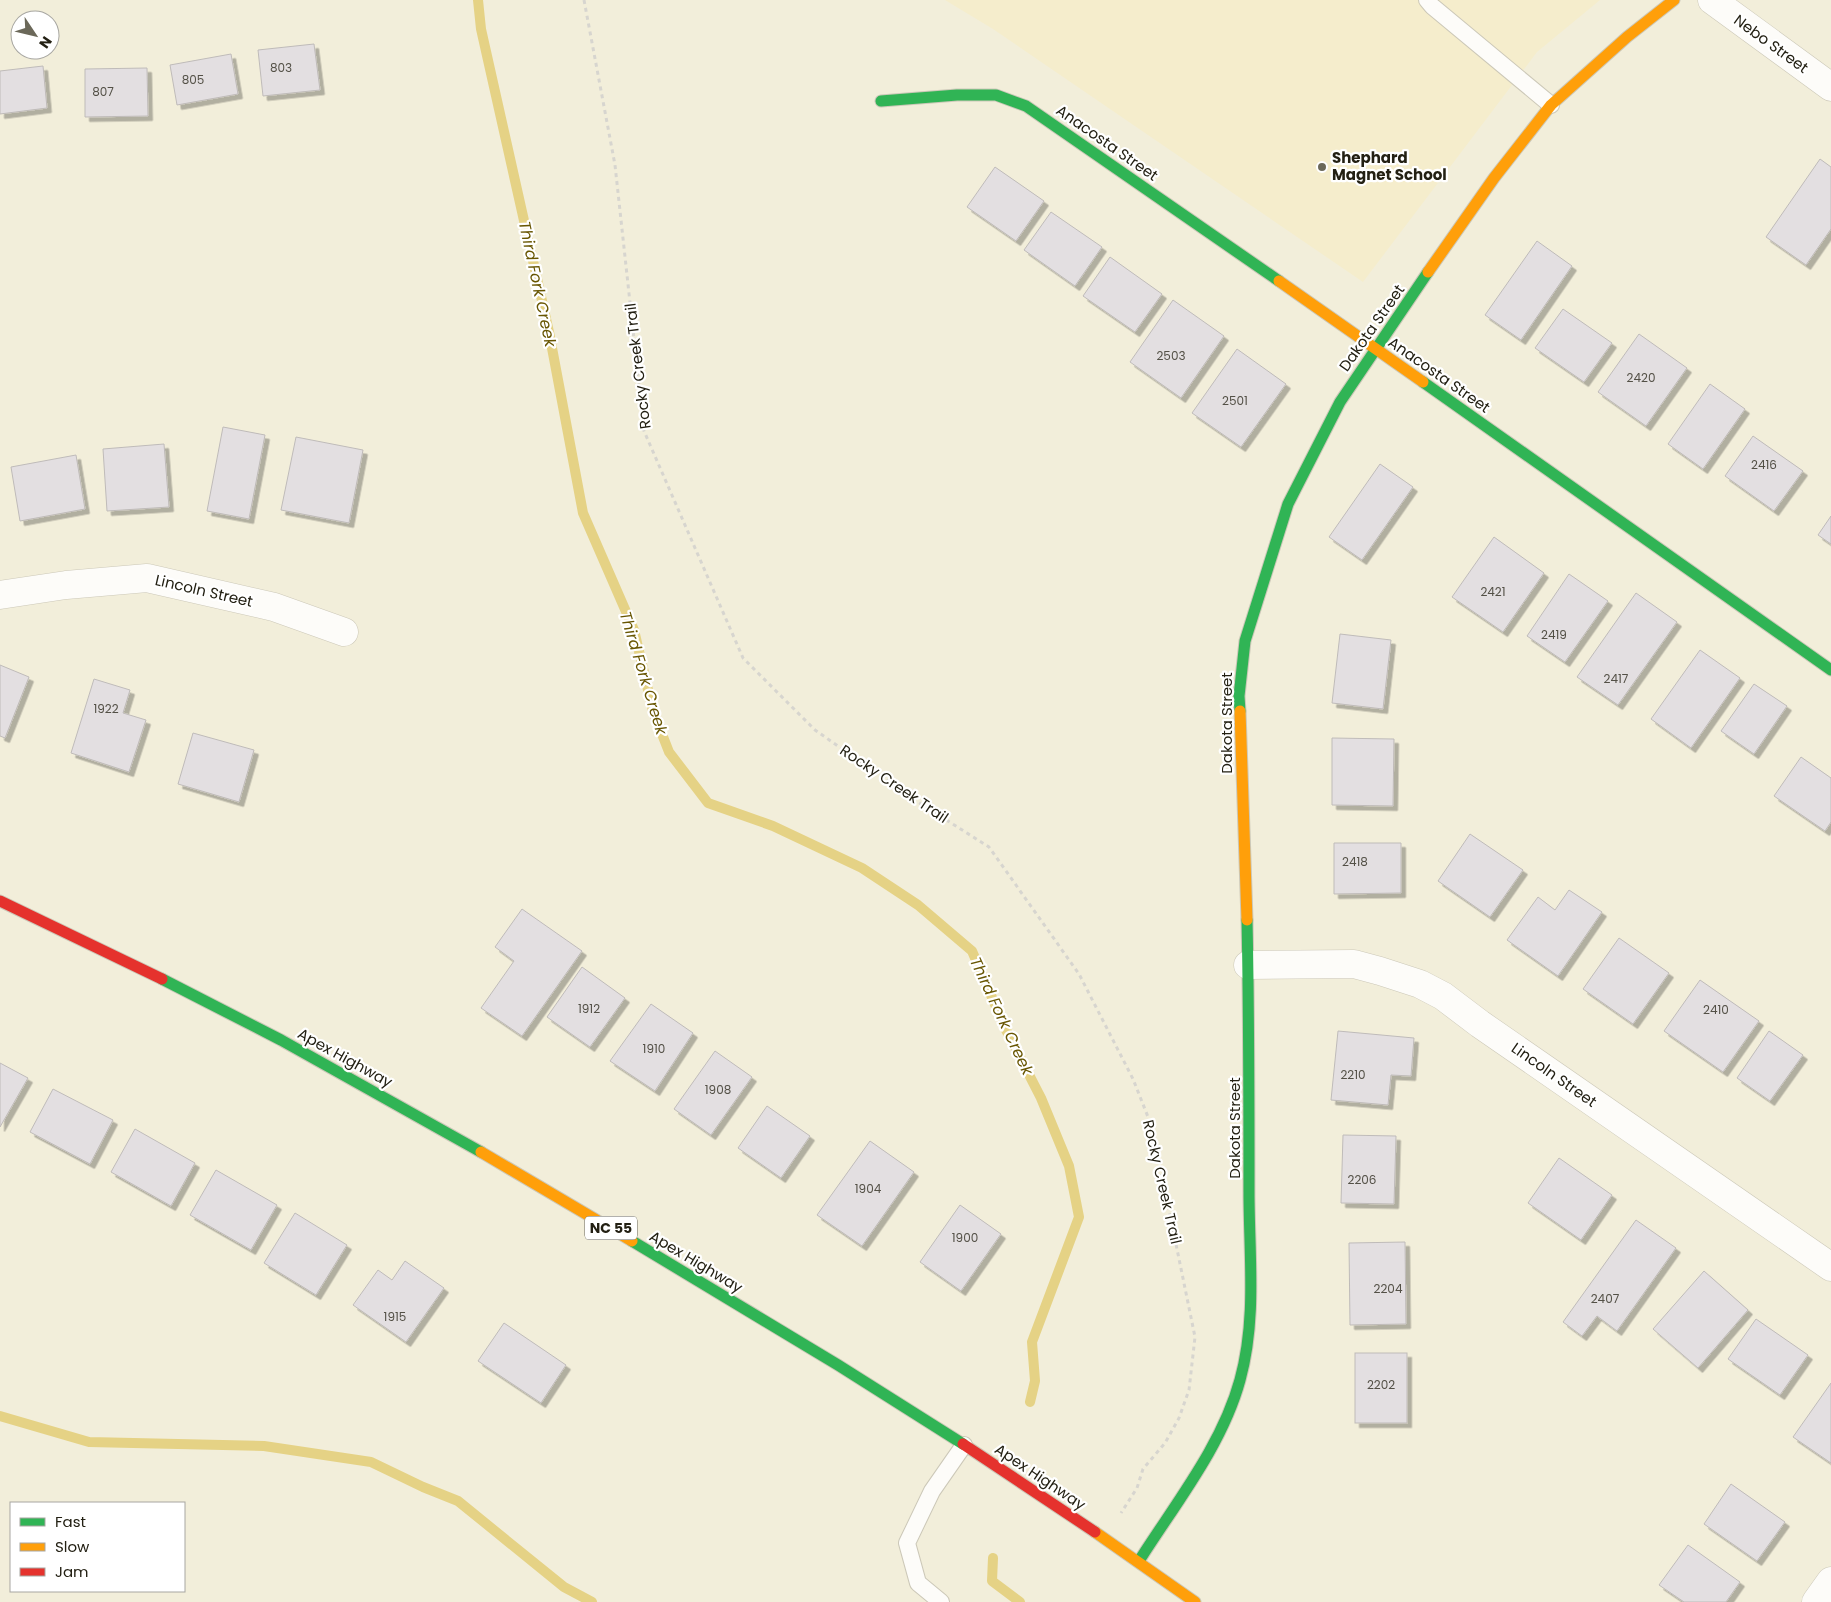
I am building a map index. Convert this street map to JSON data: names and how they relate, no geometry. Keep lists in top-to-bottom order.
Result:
{
  "streets": {
    "street": [
      "Nebo Street",
      "Anacosta Street",
      "Dakota Street",
      "Lincoln Street",
      "Apex Highway",
      "NC 55"
    ],
    "path": ["Rocky Creek Trail"]
  },
  "crossings": [
    ["Anacosta Street", "Dakota Street"],
    ["Dakota Street", "Lincoln Street"],
    ["Dakota Street", "Apex Highway"],
    ["Rocky Creek Trail", "Apex Highway"]
  ],
  "water": ["Third Fork Creek"],
  "places": ["Shephard Magnet School"],
  "house_numbers": [
    "803",
    "805",
    "807",
    "2503",
    "2420",
    "2501",
    "2416",
    "2421",
    "2419",
    "2417",
    "1922",
    "2418",
    "1912",
    "2410",
    "1910",
    "2210",
    "1908",
    "2206",
    "1904",
    "1900",
    "2204",
    "2407",
    "1915",
    "2202"
  ],
  "legend": ["Fast", "Slow", "Jam"],
  "north": "bottom right"
}
